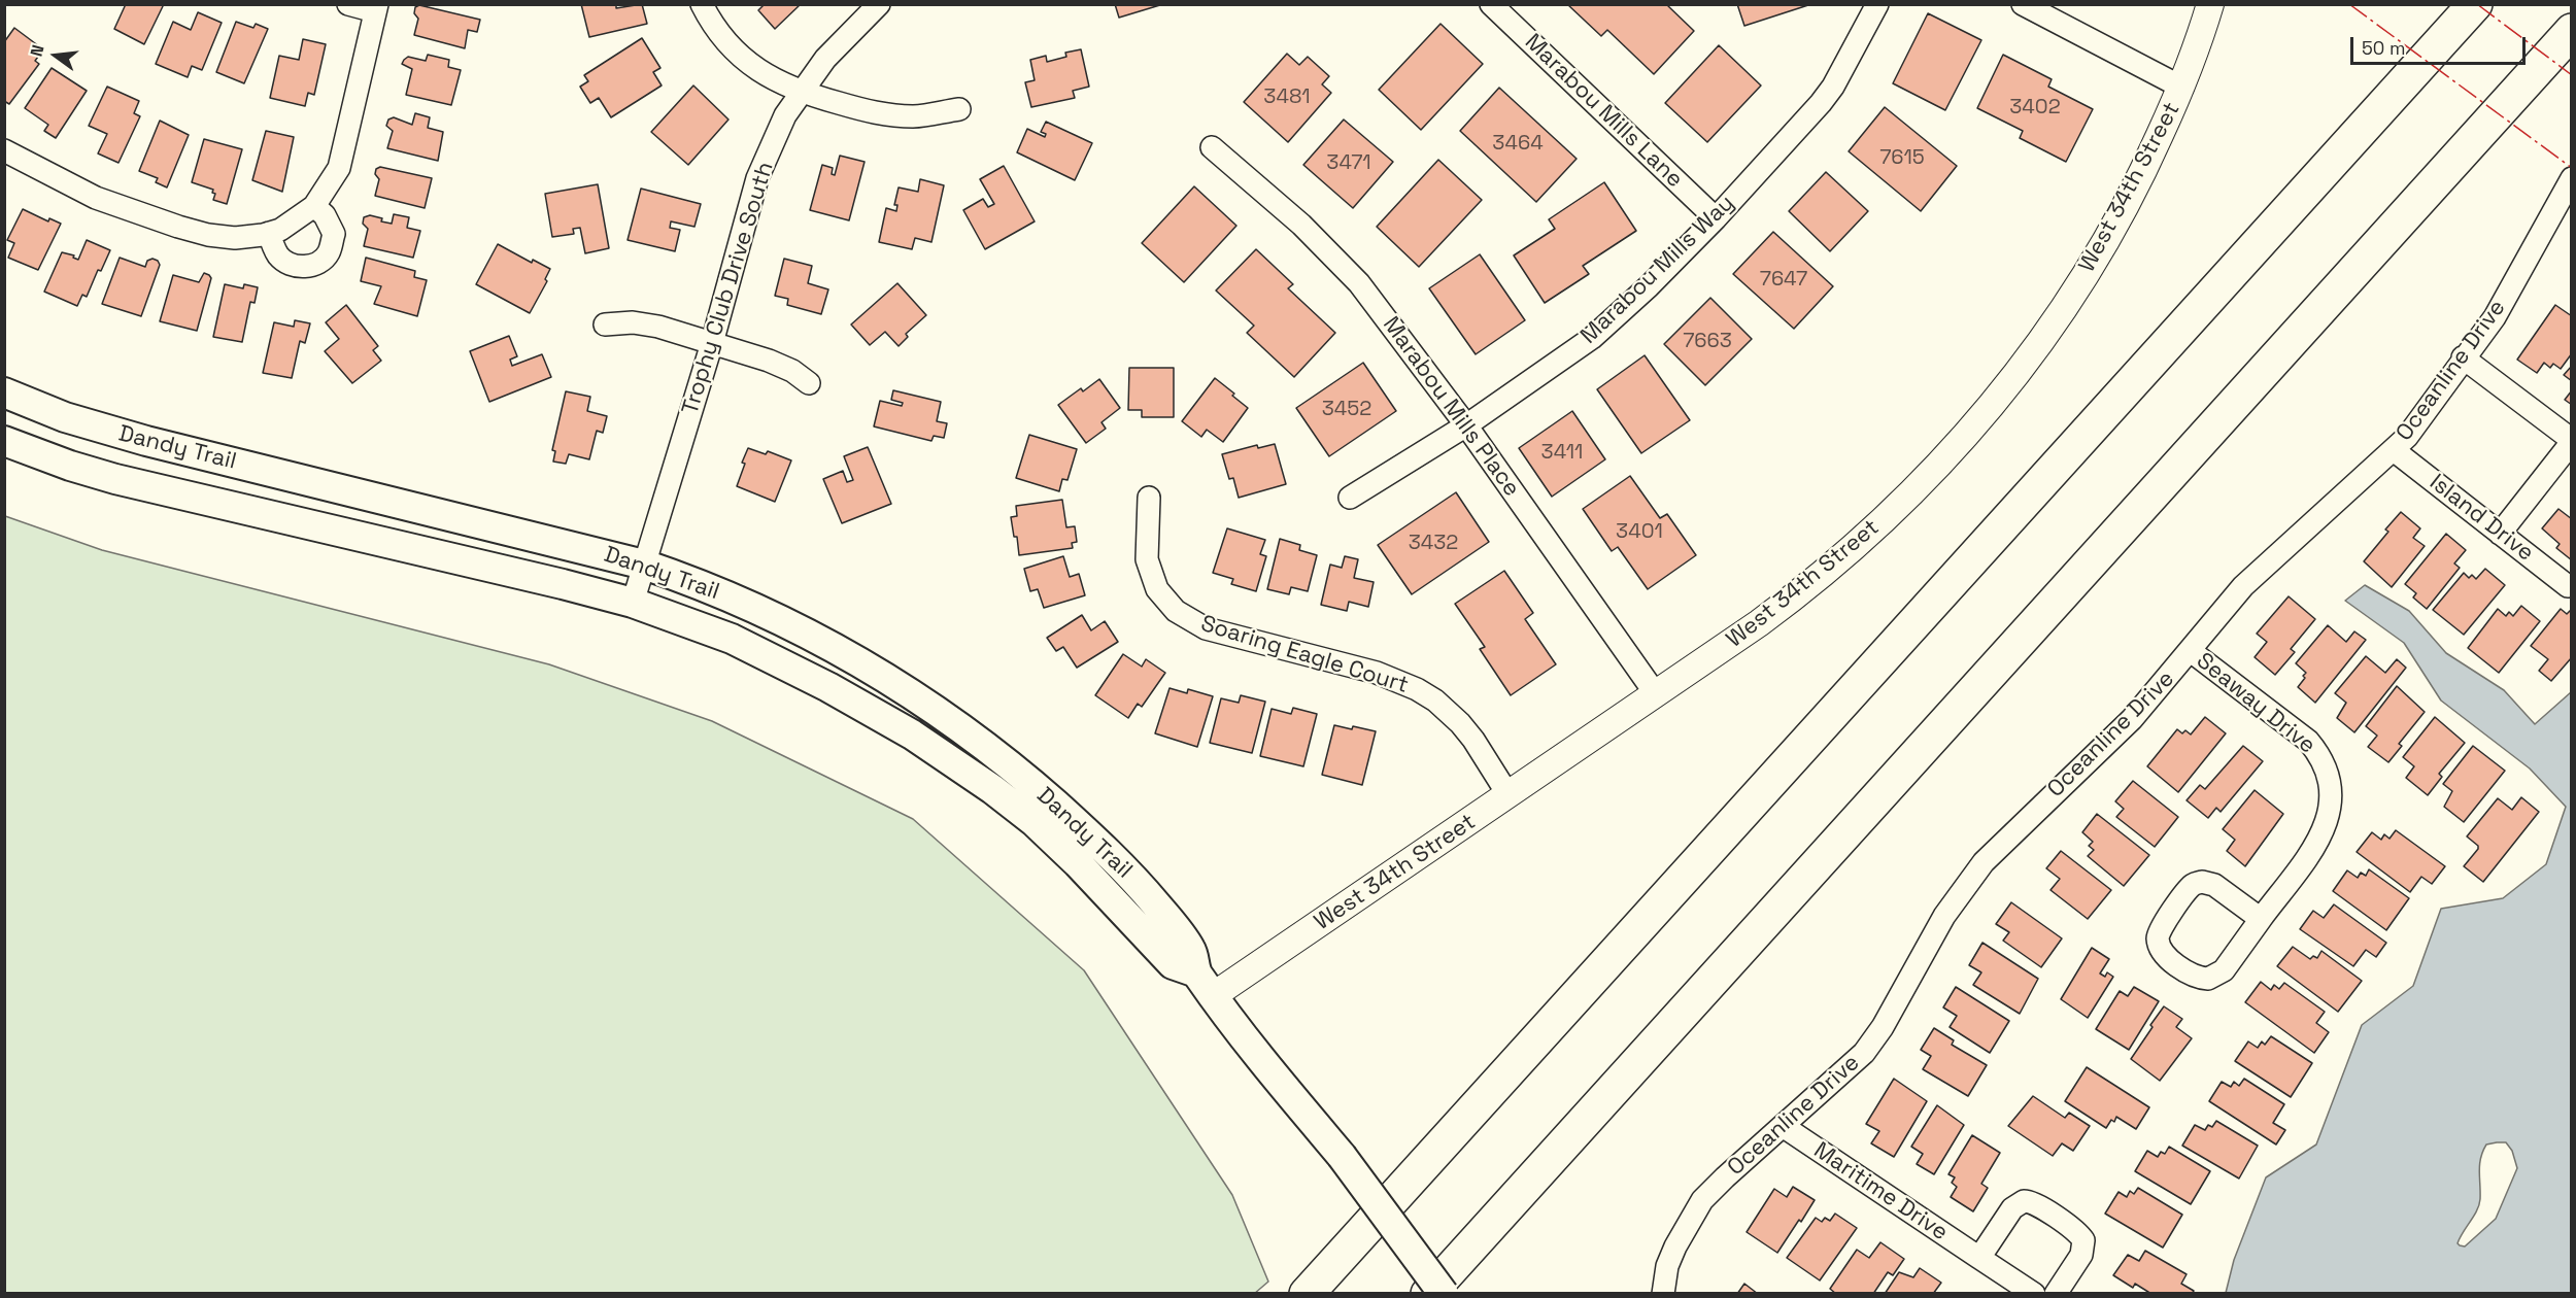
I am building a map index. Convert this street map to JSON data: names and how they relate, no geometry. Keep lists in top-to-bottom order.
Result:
{
  "streets": {
    "main road": ["Dandy Trail"],
    "street": [
      "Marabou Mills Lane",
      "West 34th Street",
      "Marabou Mills Way",
      "Trophy Club Drive South",
      "Oceanline Drive",
      "Marabou Mills Place",
      "Island Drive",
      "Soaring Eagle Court",
      "Seaway Drive",
      "Maritime Drive"
    ]
  },
  "crossings": [
    ["Marabou Mills Lane", "Marabou Mills Way"],
    ["West 34th Street", "Marabou Mills Place"],
    ["West 34th Street", "Dandy Trail"],
    ["West 34th Street", "Soaring Eagle Court"],
    ["Marabou Mills Way", "Marabou Mills Place"],
    ["Trophy Club Drive South", "Dandy Trail"],
    ["Oceanline Drive", "Island Drive"],
    ["Oceanline Drive", "Seaway Drive"],
    ["Oceanline Drive", "Maritime Drive"]
  ],
  "house_numbers": [
    "3481",
    "3402",
    "3464",
    "7615",
    "3471",
    "7647",
    "7663",
    "3452",
    "3411",
    "3401",
    "3432"
  ],
  "scale_bar": "50 m",
  "north": "left"
}
